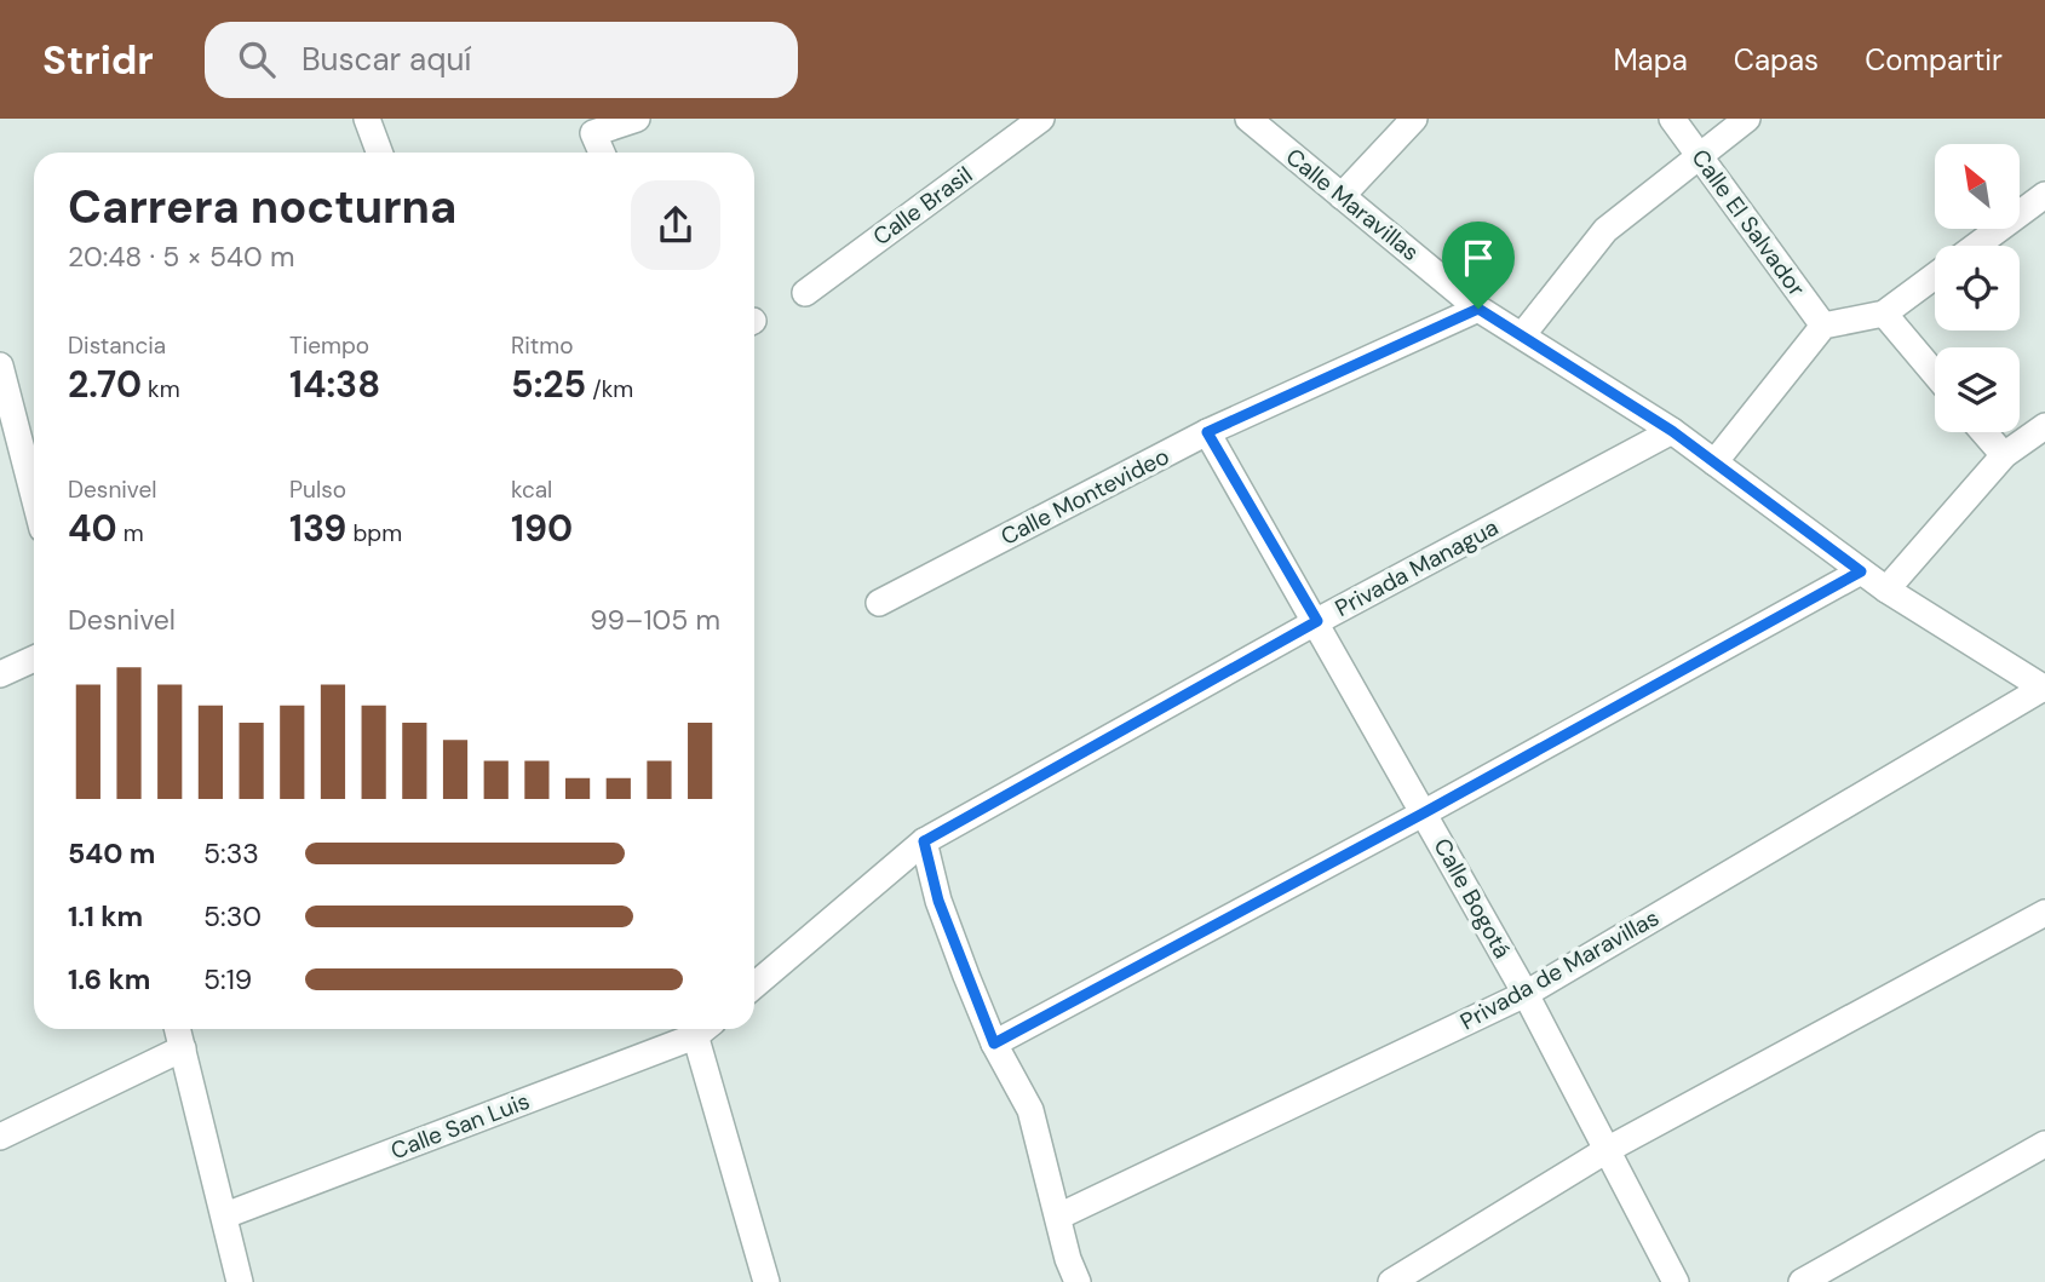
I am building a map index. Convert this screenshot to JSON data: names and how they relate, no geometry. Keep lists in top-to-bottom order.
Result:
{
  "streets": {
    "street": [
      "Calle Maravillas",
      "Calle Brasil",
      "Calle El Salvador",
      "Calle Montevideo",
      "Privada Managua",
      "Calle Bogotá",
      "Privada de Maravillas",
      "Calle San Luis"
    ]
  },
  "crossings": [
    ["Calle Maravillas", "Calle Montevideo"],
    ["Calle Maravillas", "Privada Managua"],
    ["Calle Maravillas", "Privada de Maravillas"],
    ["Calle Montevideo", "Calle Bogotá"],
    ["Privada Managua", "Calle Bogotá"],
    ["Calle Bogotá", "Privada de Maravillas"]
  ],
  "north": "top left",
  "page": {
    "header": "Stridr",
    "search": "Buscar aquí",
    "nav": ["Mapa", "Capas", "Compartir"],
    "heading": ["Carrera nocturna", "20:48 · 5 × 540 m"],
    "stats": [
      ["Distancia", "2.70 km"],
      ["Tiempo", "14:38"],
      ["Ritmo", "5:25 /km"],
      ["Desnivel", "40 m"],
      ["Pulso", "139 bpm"],
      ["kcal", "190"]
    ],
    "chart": ["Desnivel", "99–105 m"],
    "list": [
      {
        "name": "540 m",
        "note": "5:33"
      },
      {
        "name": "1.1 km",
        "note": "5:30"
      },
      {
        "name": "1.6 km",
        "note": "5:19"
      }
    ]
  }
}
